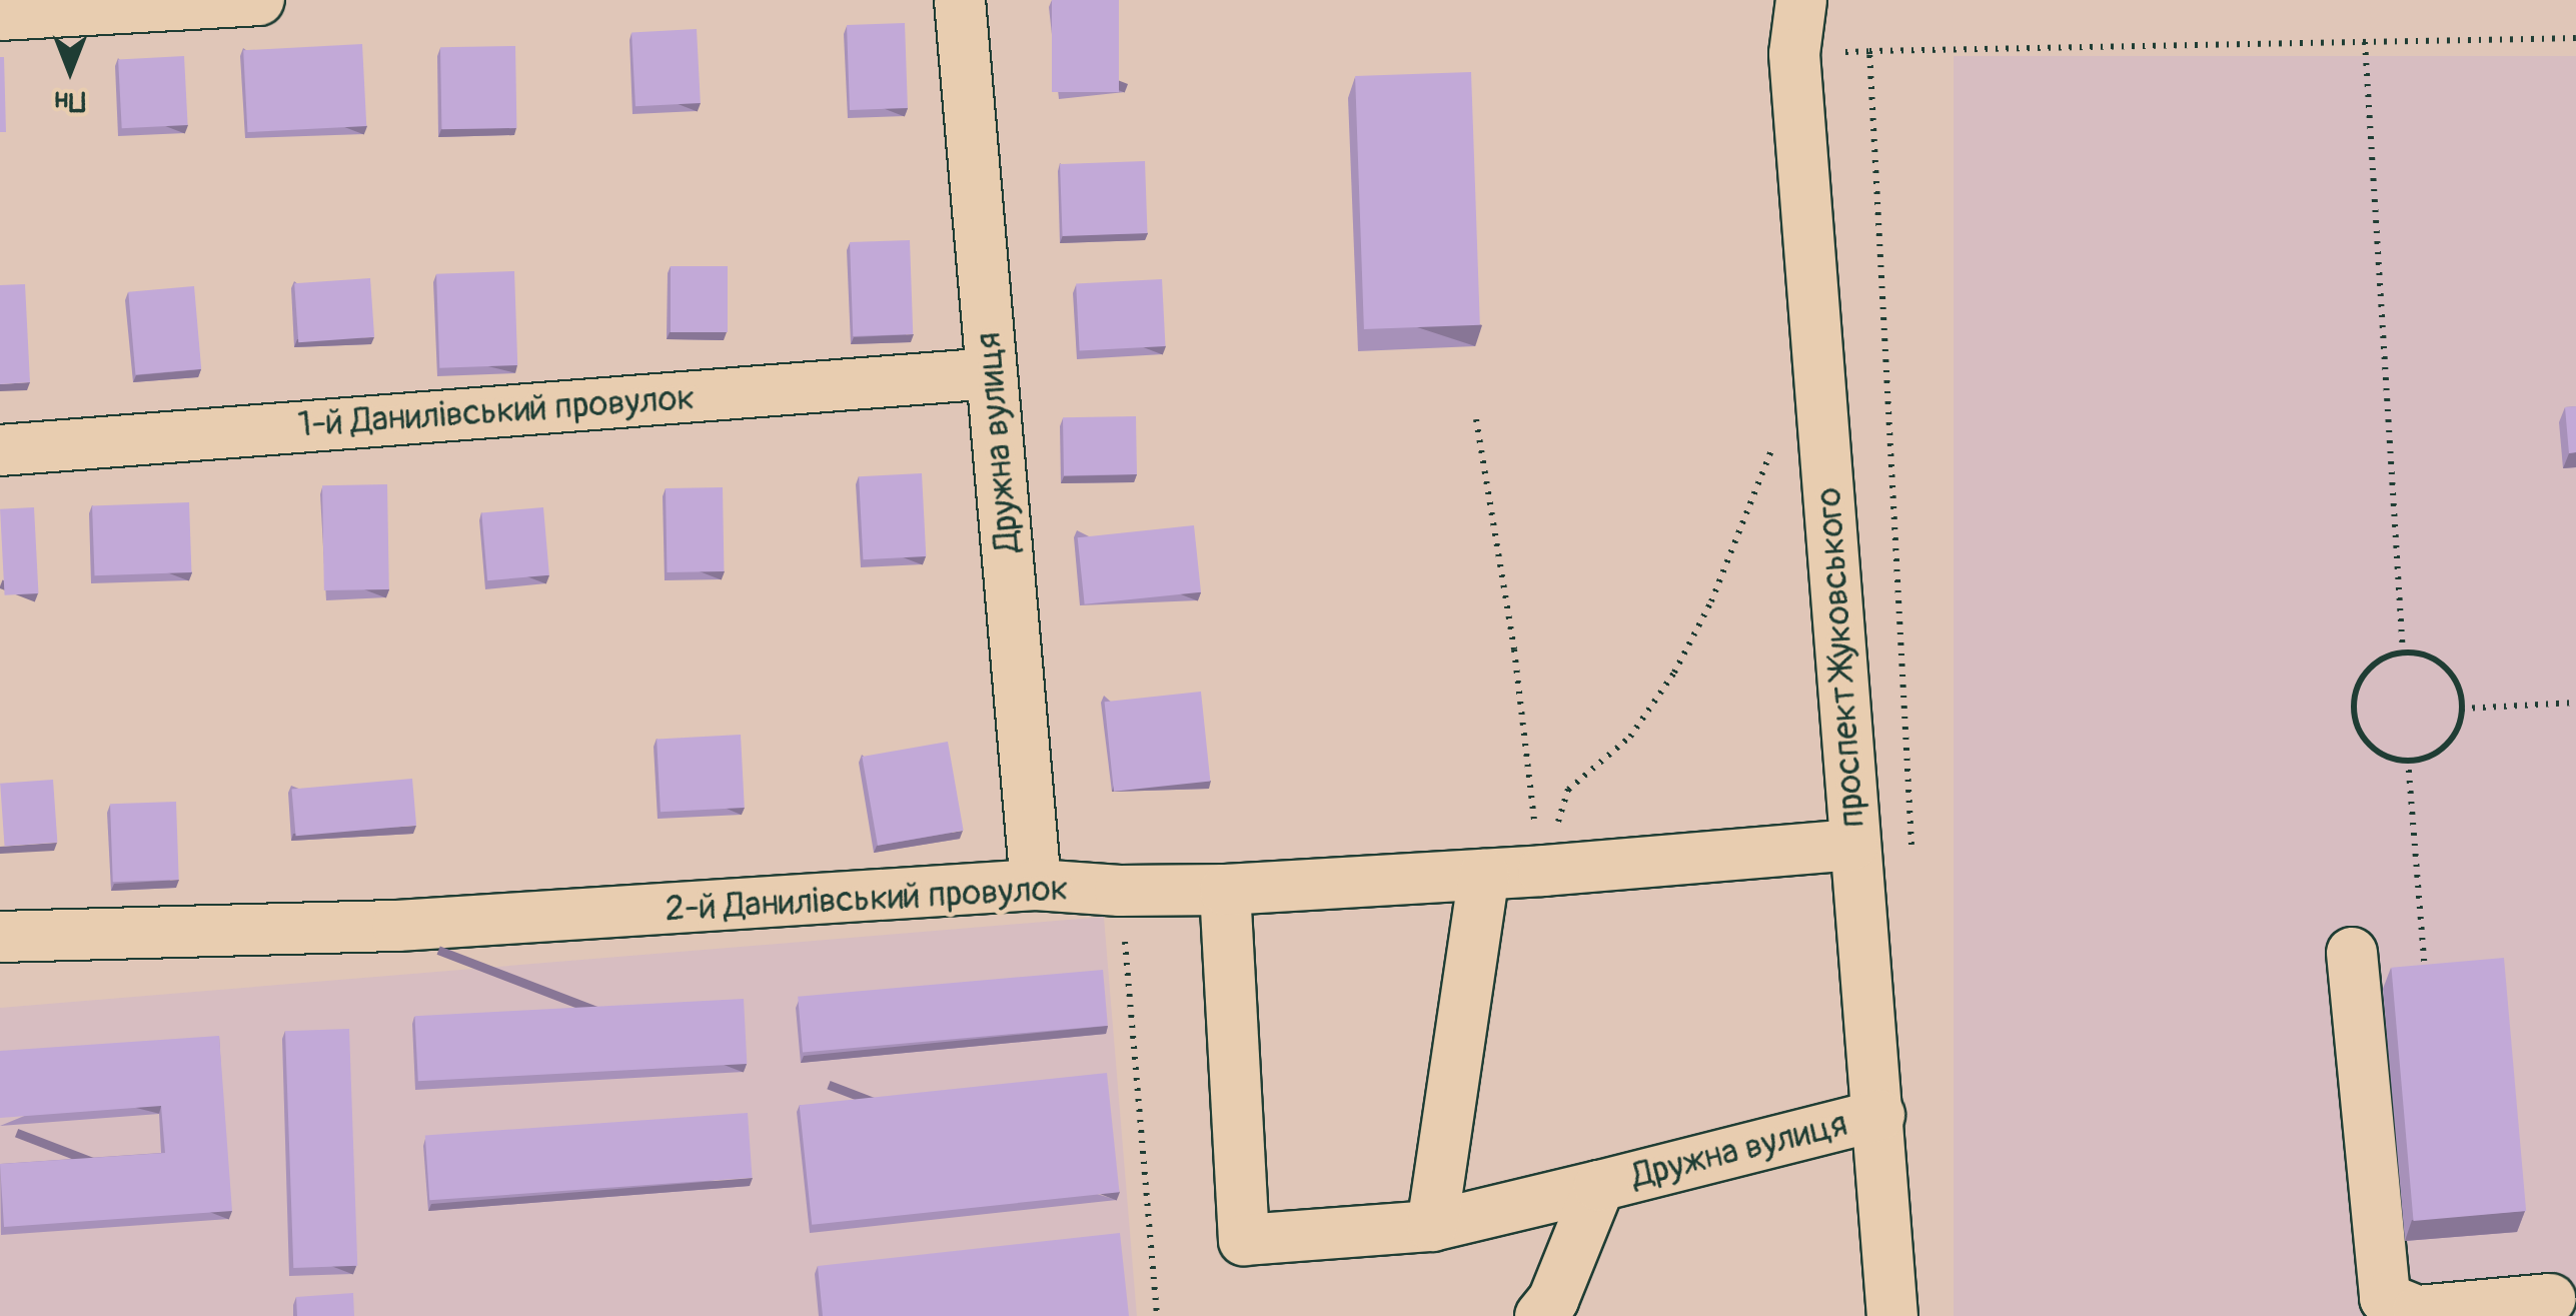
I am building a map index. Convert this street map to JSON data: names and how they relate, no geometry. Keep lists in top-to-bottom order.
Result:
{
  "streets": {
    "street": [
      "1-й Данилівський провулок",
      "Дружна вулиця",
      "проспект Жуковського",
      "2-й Данилівський провулок"
    ]
  },
  "crossings": [
    ["1-й Данилівський провулок", "Дружна вулиця"],
    ["Дружна вулиця", "проспект Жуковського"],
    ["Дружна вулиця", "2-й Данилівський провулок"],
    ["проспект Жуковського", "2-й Данилівський провулок"]
  ],
  "north": "bottom"
}
